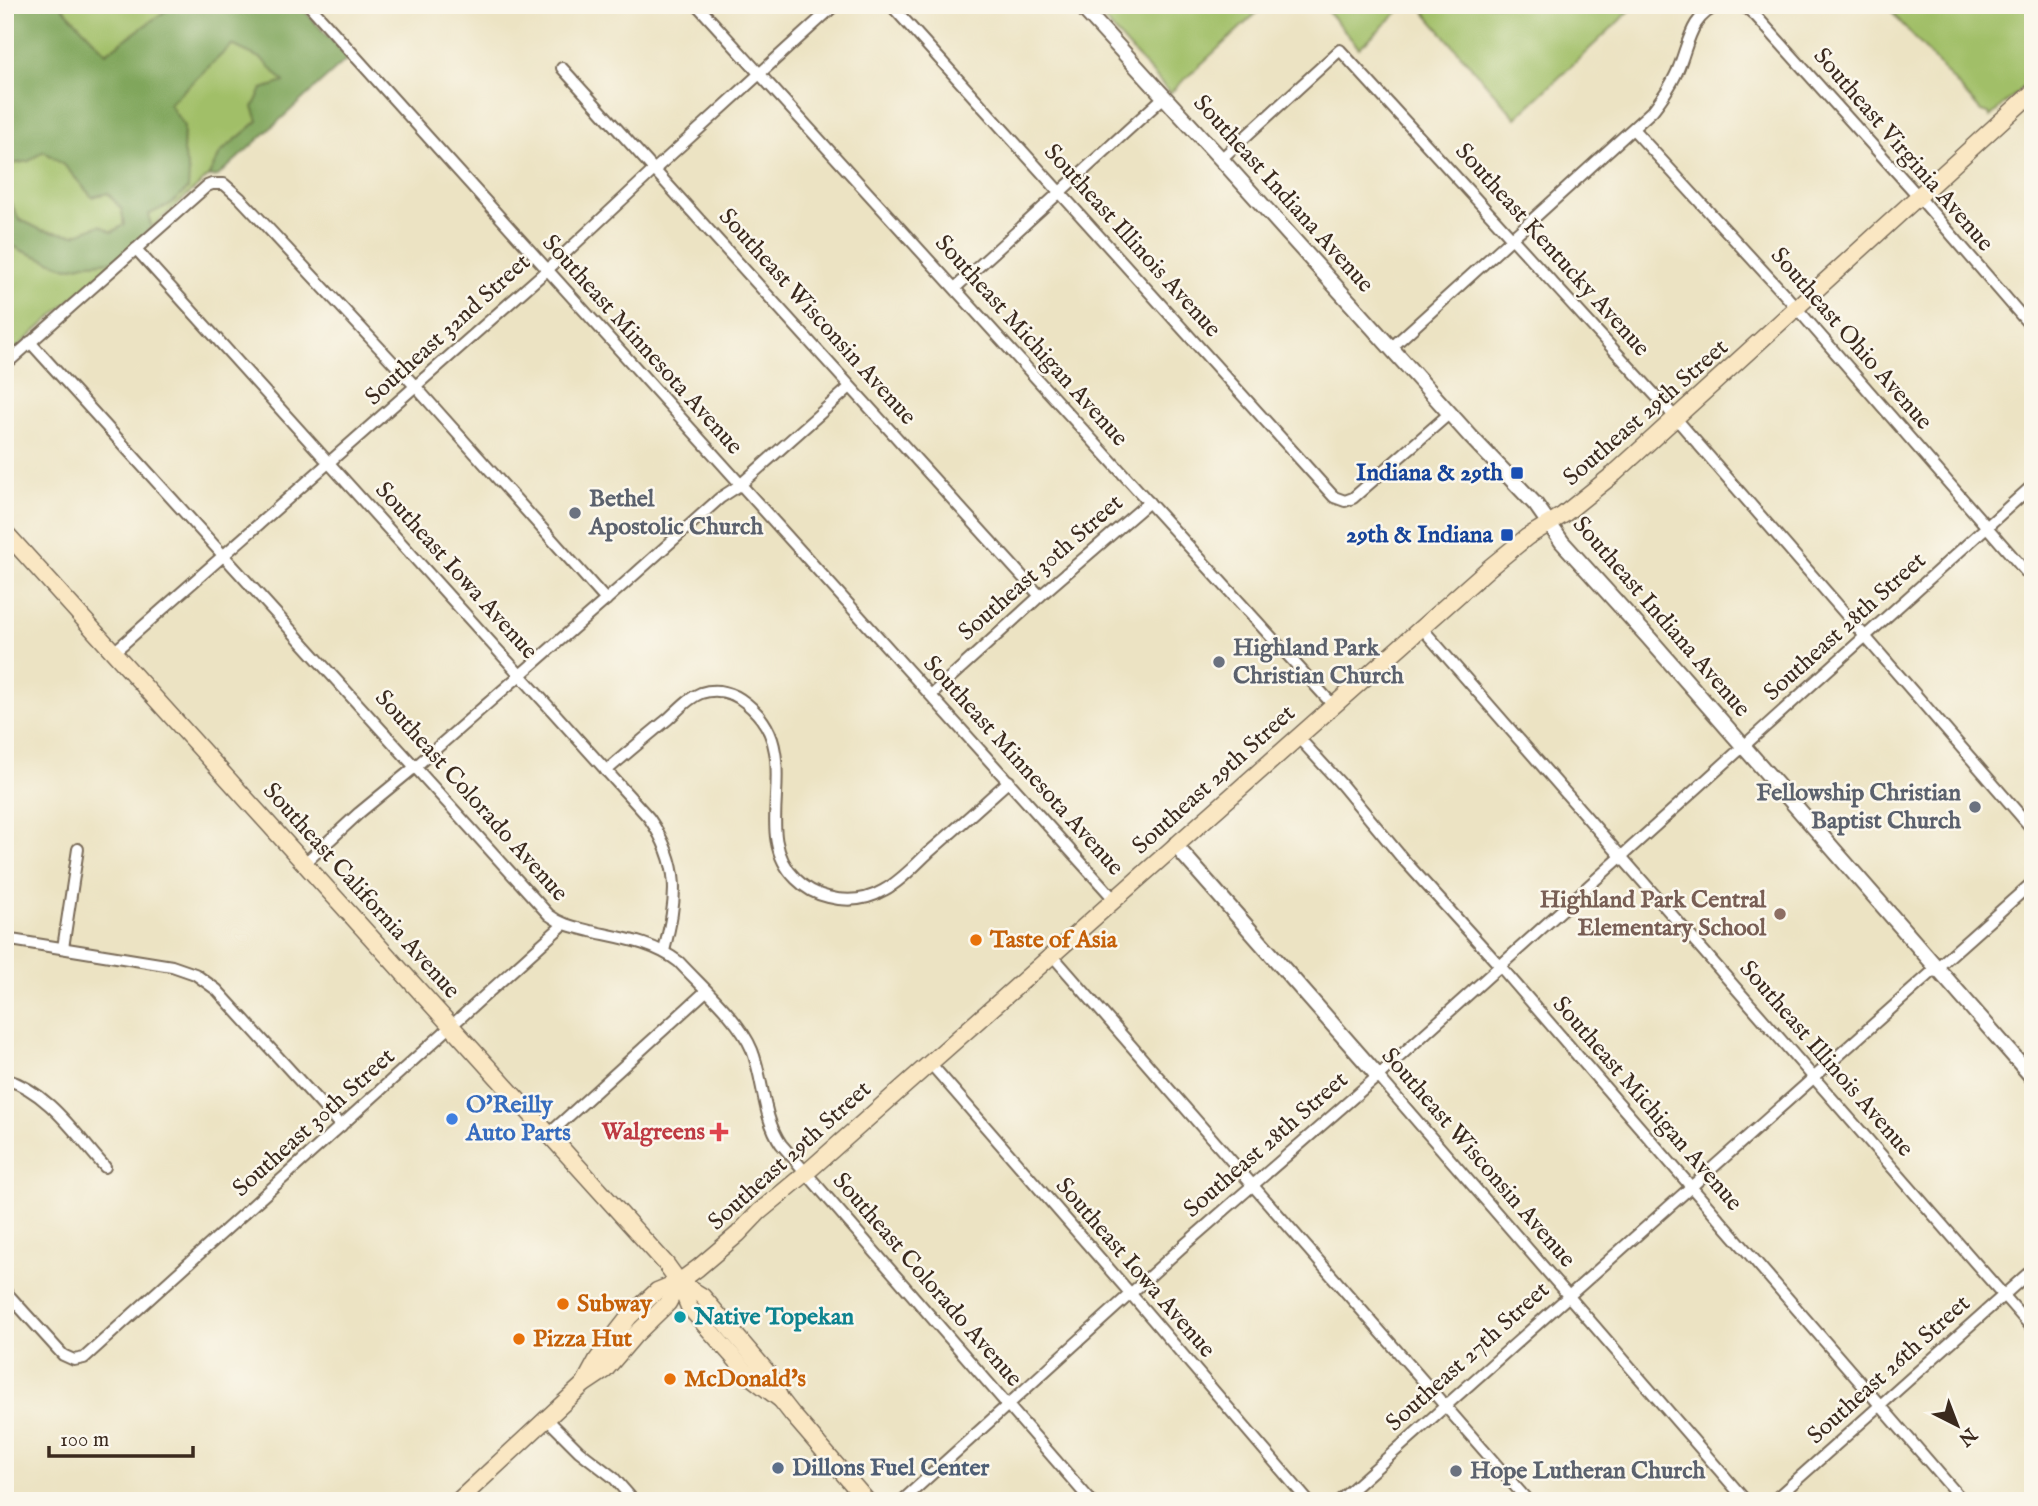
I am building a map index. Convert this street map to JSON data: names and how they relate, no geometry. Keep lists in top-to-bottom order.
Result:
{
  "streets": {
    "main road": ["Southeast 29th Street", "Southeast California Avenue"],
    "street": [
      "Southeast Virginia Avenue",
      "Southeast Indiana Avenue",
      "Southeast Illinois Avenue",
      "Southeast Kentucky Avenue",
      "Southeast Wisconsin Avenue",
      "Southeast 32nd Street",
      "Southeast Ohio Avenue",
      "Southeast Michigan Avenue",
      "Southeast Minnesota Avenue",
      "Southeast 30th Street",
      "Southeast Iowa Avenue",
      "Southeast 28th Street",
      "Southeast Colorado Avenue",
      "Southeast 27th Street",
      "Southeast 26th Street"
    ]
  },
  "crossings": [
    ["Southeast Virginia Avenue", "Southeast 29th Street"],
    ["Southeast Indiana Avenue", "Southeast Illinois Avenue"],
    ["Southeast Indiana Avenue", "Southeast Kentucky Avenue"],
    ["Southeast Indiana Avenue", "Southeast 29th Street"],
    ["Southeast Indiana Avenue", "Southeast 28th Street"],
    ["Southeast Indiana Avenue", "Southeast 27th Street"],
    ["Southeast Illinois Avenue", "Southeast 29th Street"],
    ["Southeast Illinois Avenue", "Southeast 28th Street"],
    ["Southeast Illinois Avenue", "Southeast 27th Street"],
    ["Southeast Illinois Avenue", "Southeast 26th Street"],
    ["Southeast Kentucky Avenue", "Southeast 29th Street"],
    ["Southeast Kentucky Avenue", "Southeast 28th Street"],
    ["Southeast Wisconsin Avenue", "Southeast 32nd Street"],
    ["Southeast Wisconsin Avenue", "Southeast 29th Street"],
    ["Southeast Wisconsin Avenue", "Southeast 30th Street"],
    ["Southeast Wisconsin Avenue", "Southeast 28th Street"],
    ["Southeast Wisconsin Avenue", "Southeast 27th Street"],
    ["Southeast 32nd Street", "Southeast Michigan Avenue"],
    ["Southeast 32nd Street", "Southeast Minnesota Avenue"],
    ["Southeast 32nd Street", "Southeast Iowa Avenue"],
    ["Southeast 32nd Street", "Southeast Colorado Avenue"],
    ["Southeast 32nd Street", "Southeast California Avenue"],
    ["Southeast Ohio Avenue", "Southeast 29th Street"],
    ["Southeast Ohio Avenue", "Southeast 28th Street"],
    ["Southeast Michigan Avenue", "Southeast 29th Street"],
    ["Southeast Michigan Avenue", "Southeast 30th Street"],
    ["Southeast Michigan Avenue", "Southeast 28th Street"],
    ["Southeast Michigan Avenue", "Southeast 27th Street"],
    ["Southeast Michigan Avenue", "Southeast 26th Street"],
    ["Southeast Minnesota Avenue", "Southeast 29th Street"],
    ["Southeast Minnesota Avenue", "Southeast 30th Street"],
    ["Southeast 29th Street", "Southeast Iowa Avenue"],
    ["Southeast 29th Street", "Southeast Colorado Avenue"],
    ["Southeast 29th Street", "Southeast California Avenue"],
    ["Southeast 30th Street", "Southeast Colorado Avenue"],
    ["Southeast 30th Street", "Southeast California Avenue"],
    ["Southeast Iowa Avenue", "Southeast 28th Street"],
    ["Southeast Iowa Avenue", "Southeast Colorado Avenue"],
    ["Southeast 28th Street", "Southeast Colorado Avenue"]
  ],
  "places": {
    "transit": ["Indiana & 29th", "29th & Indiana"],
    "other": [
      "Bethel Apostolic Church",
      "Highland Park Christian Church",
      "Fellowship Christian Baptist Church",
      "Highland Park Central Elementary School",
      "Taste of Asia",
      "O'Reilly Auto Parts",
      "Subway",
      "Native Topekan",
      "Pizza Hut",
      "McDonald's",
      "Dillons Fuel Center",
      "Hope Lutheran Church"
    ],
    "health": ["Walgreens"]
  },
  "scale_bar": "100 m",
  "north": "bottom right"
}
